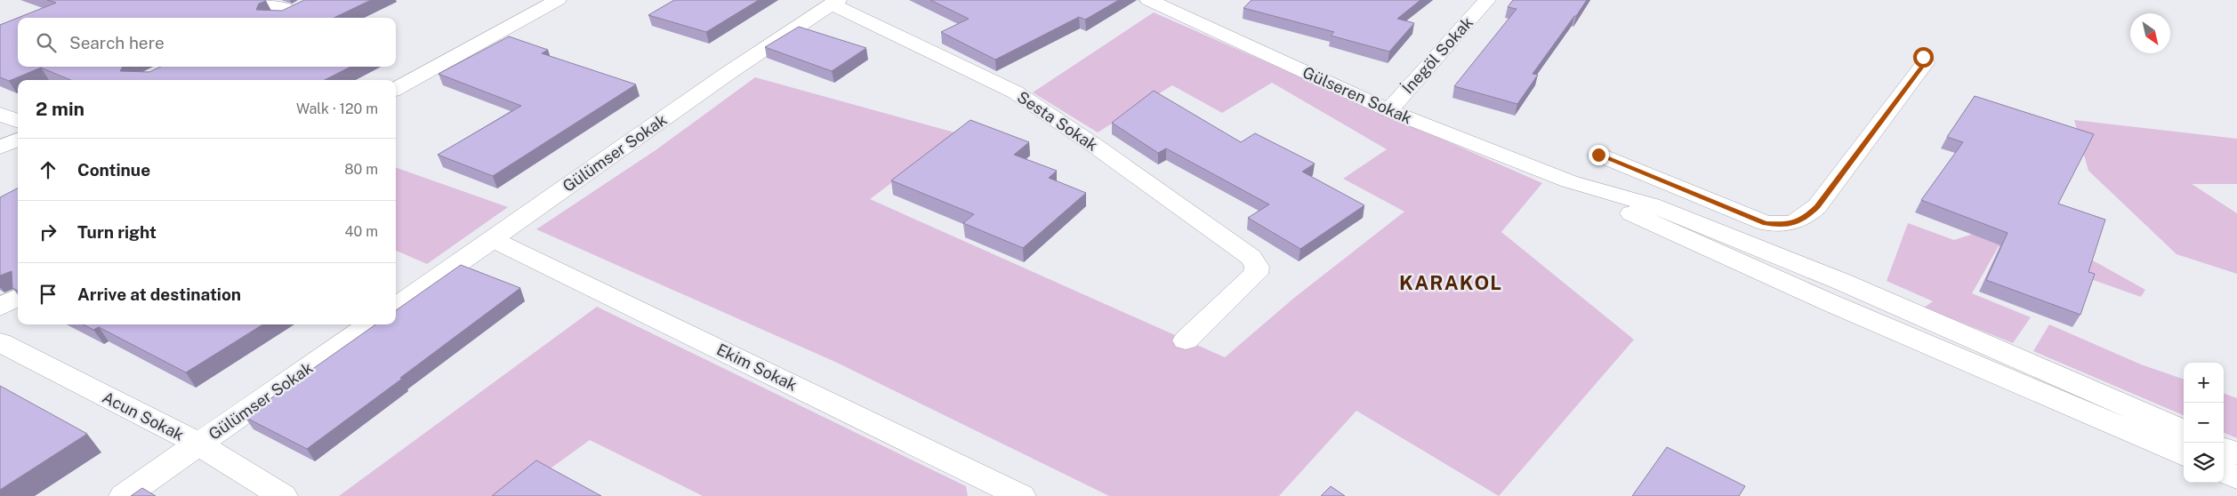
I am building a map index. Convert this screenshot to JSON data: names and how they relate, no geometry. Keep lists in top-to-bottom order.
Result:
{
  "streets": {
    "street": [
      "İnegöl Sokak",
      "Gülseren Sokak",
      "Sesta Sokak",
      "Gülümser Sokak",
      "Ekim Sokak",
      "Acun Sokak"
    ]
  },
  "crossings": [
    ["İnegöl Sokak", "Gülseren Sokak"],
    ["Sesta Sokak", "Gülümser Sokak"],
    ["Gülümser Sokak", "Ekim Sokak"],
    ["Gülümser Sokak", "Acun Sokak"]
  ],
  "districts": ["KARAKOL"],
  "north": "bottom right",
  "page": {
    "search": "Search here",
    "heading": ["2 min", "Walk · 120 m"],
    "list": [
      ["Continue", "80 m"],
      ["Turn right", "40 m"],
      "Arrive at destination"
    ],
    "map_buttons": ["+", "−"]
  }
}
